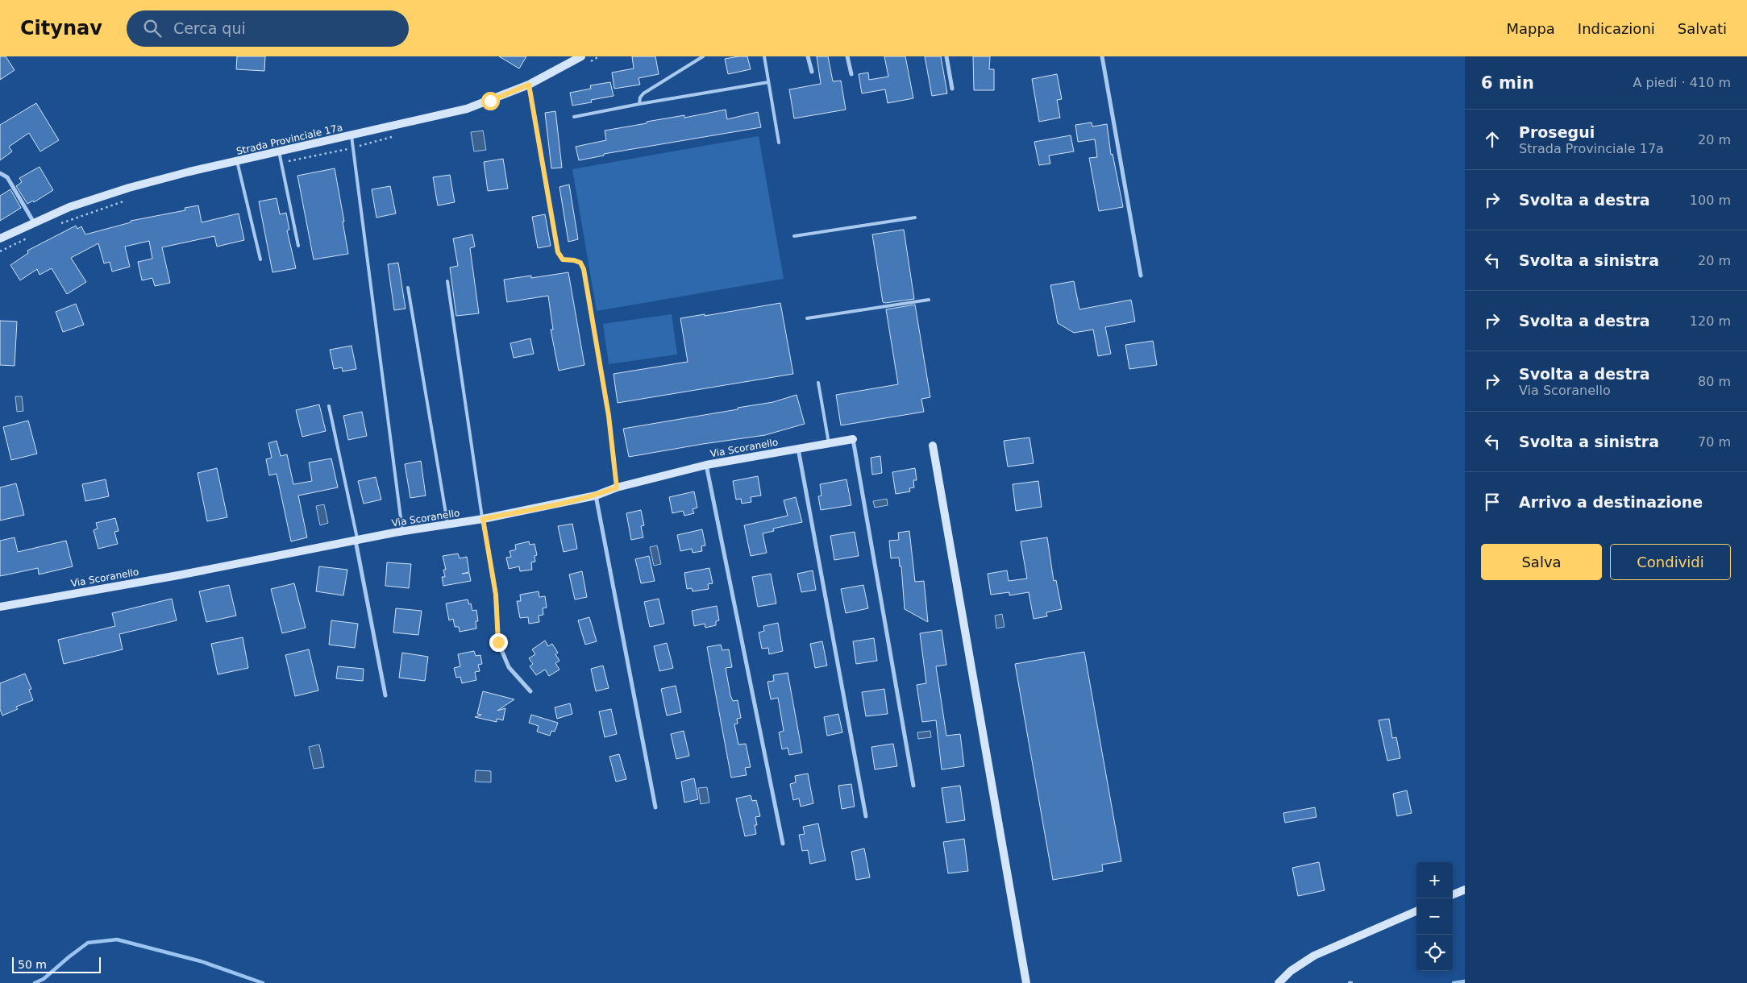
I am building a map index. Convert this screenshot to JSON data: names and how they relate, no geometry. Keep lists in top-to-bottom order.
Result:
{
  "streets": {
    "street": ["Strada Provinciale 17a", "Via Scoranello"]
  },
  "scale_bar": "50 m",
  "page": {
    "header": "Citynav",
    "search": "Cerca qui",
    "nav": ["Mappa", "Indicazioni", "Salvati"],
    "heading": ["6 min", "A piedi · 410 m"],
    "list": [
      ["Prosegui", "Strada Provinciale 17a", "20 m"],
      ["Svolta a destra", "100 m"],
      ["Svolta a sinistra", "20 m"],
      ["Svolta a destra", "120 m"],
      ["Svolta a destra", "Via Scoranello", "80 m"],
      ["Svolta a sinistra", "70 m"],
      "Arrivo a destinazione"
    ],
    "buttons": ["Salva", "Condividi"],
    "map_buttons": ["+", "−"],
    "scale": "50 m"
  }
}
